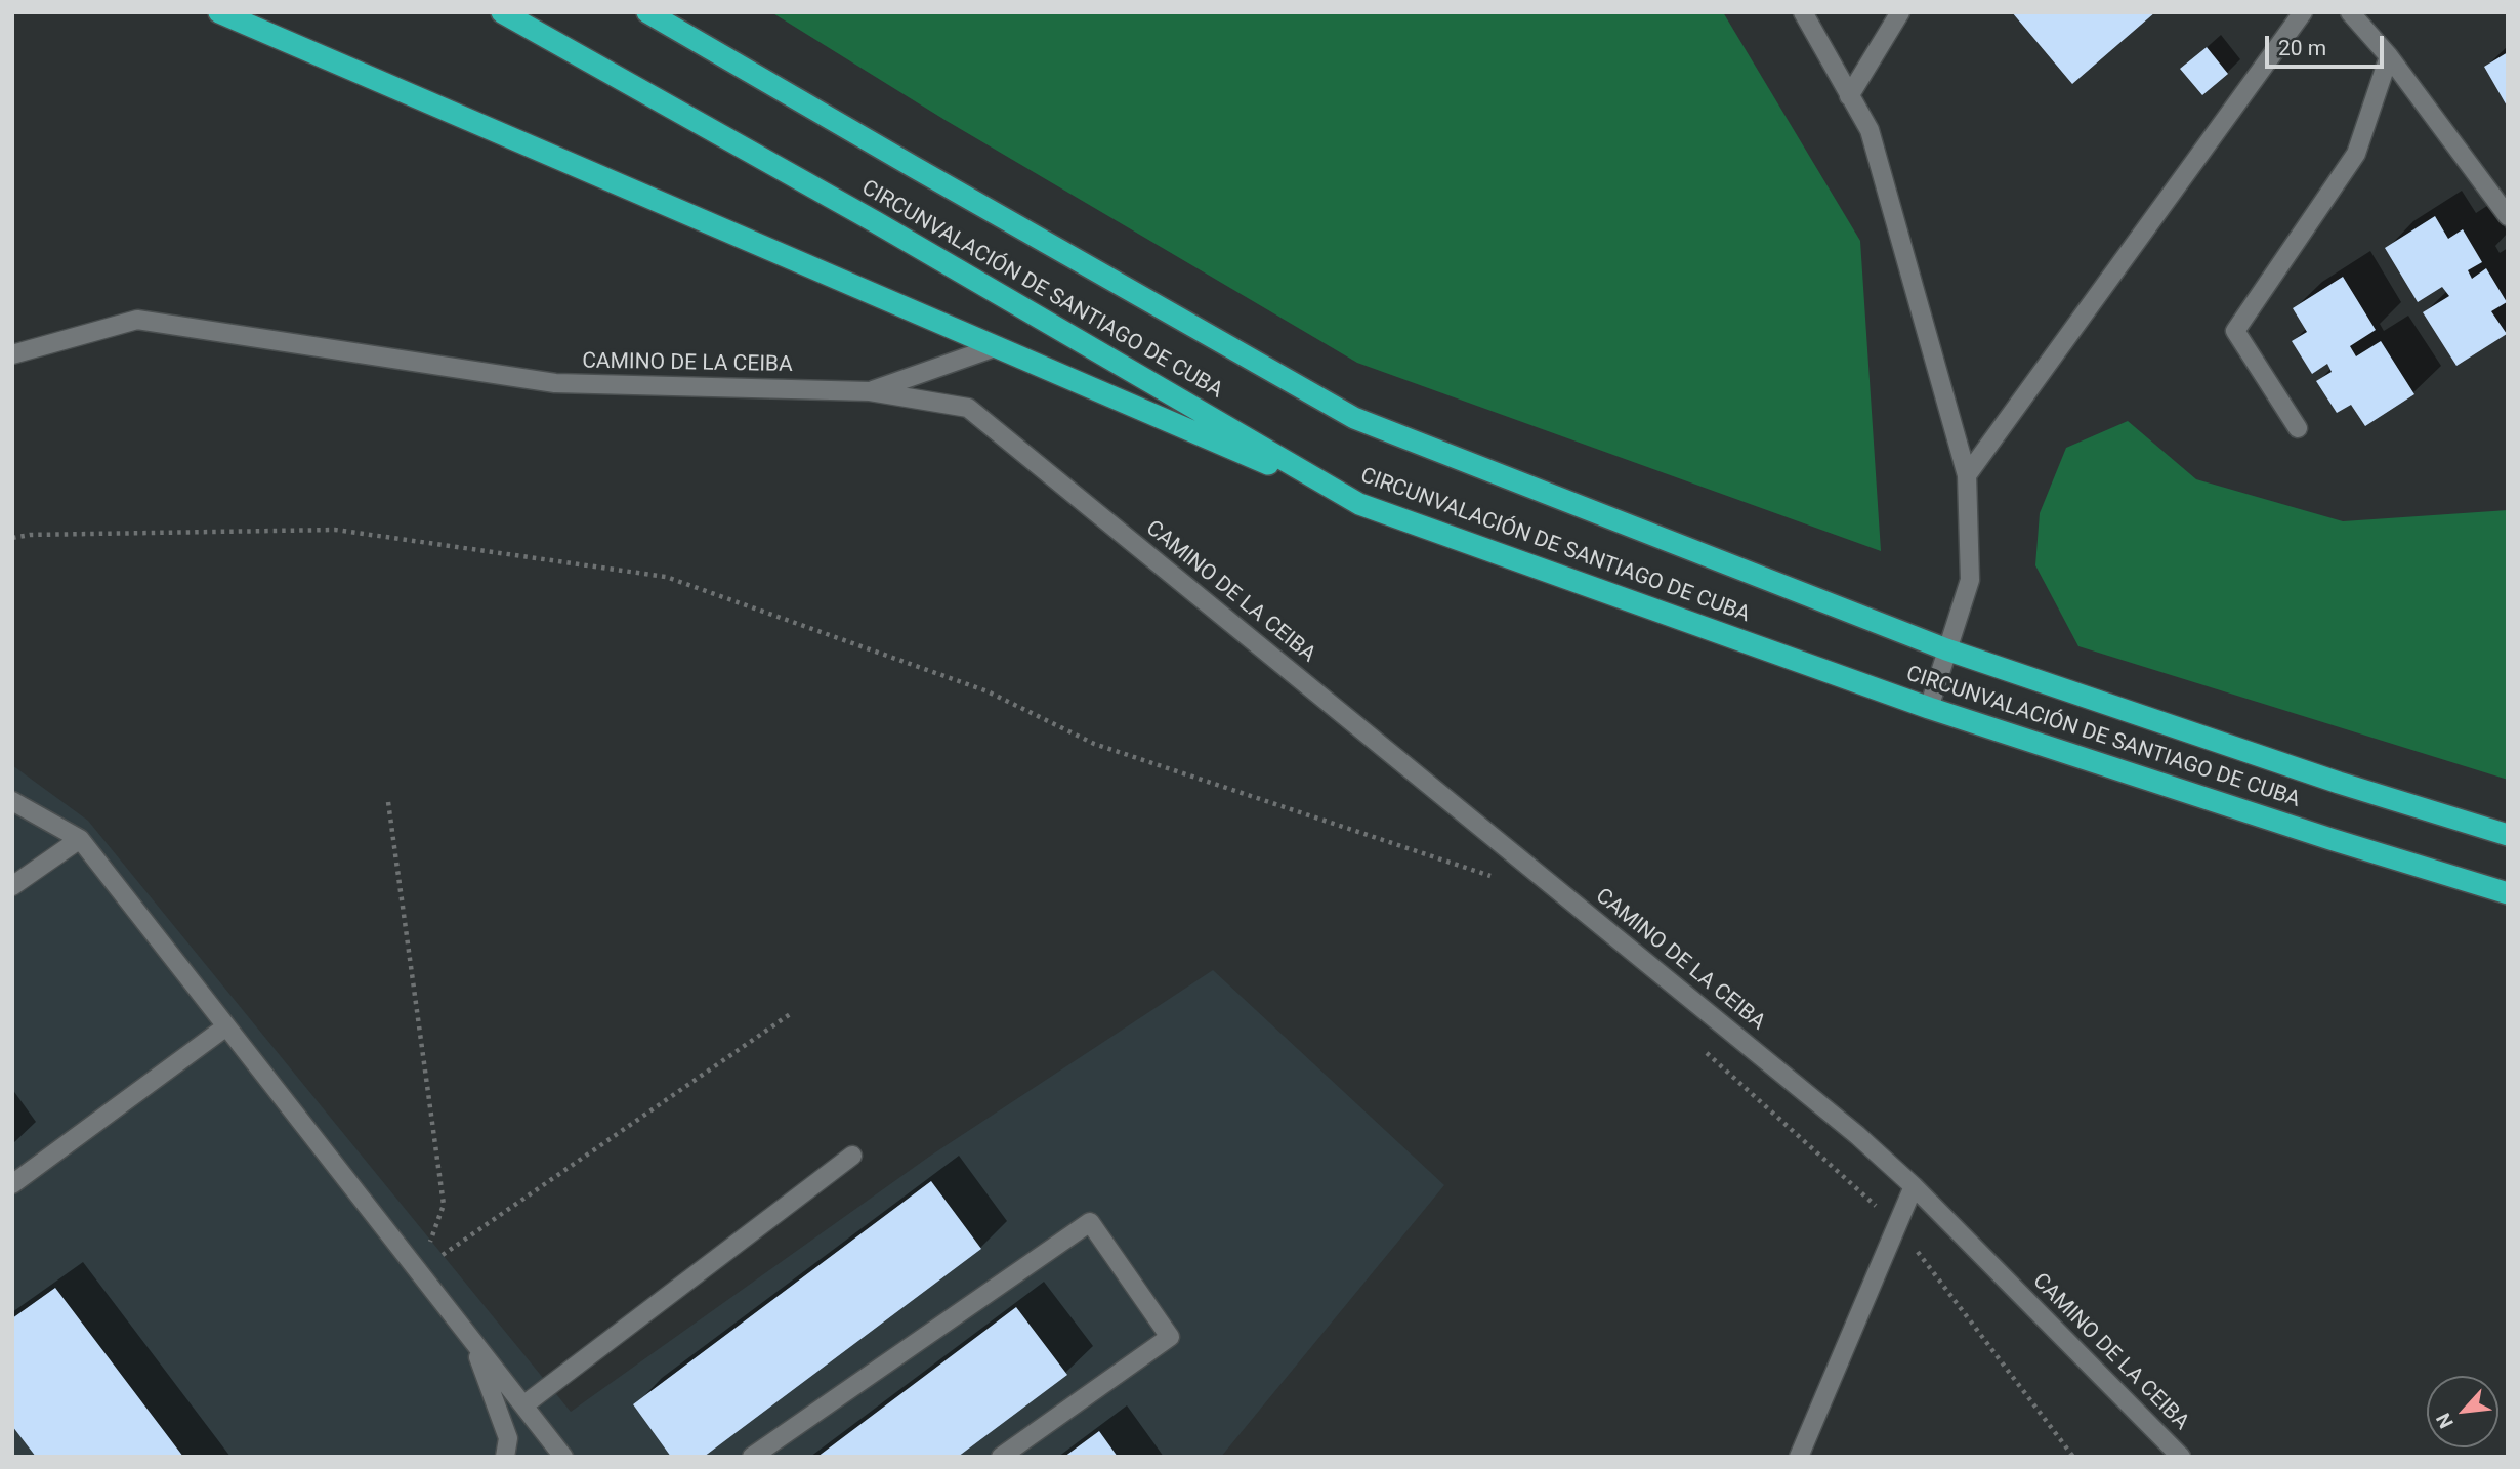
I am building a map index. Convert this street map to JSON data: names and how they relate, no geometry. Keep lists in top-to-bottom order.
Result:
{
  "streets": {
    "highway": ["CIRCUNVALACIÓN DE SANTIAGO DE CUBA"],
    "street": ["CAMINO DE LA CEIBA"]
  },
  "scale_bar": "20 m",
  "north": "bottom left"
}
